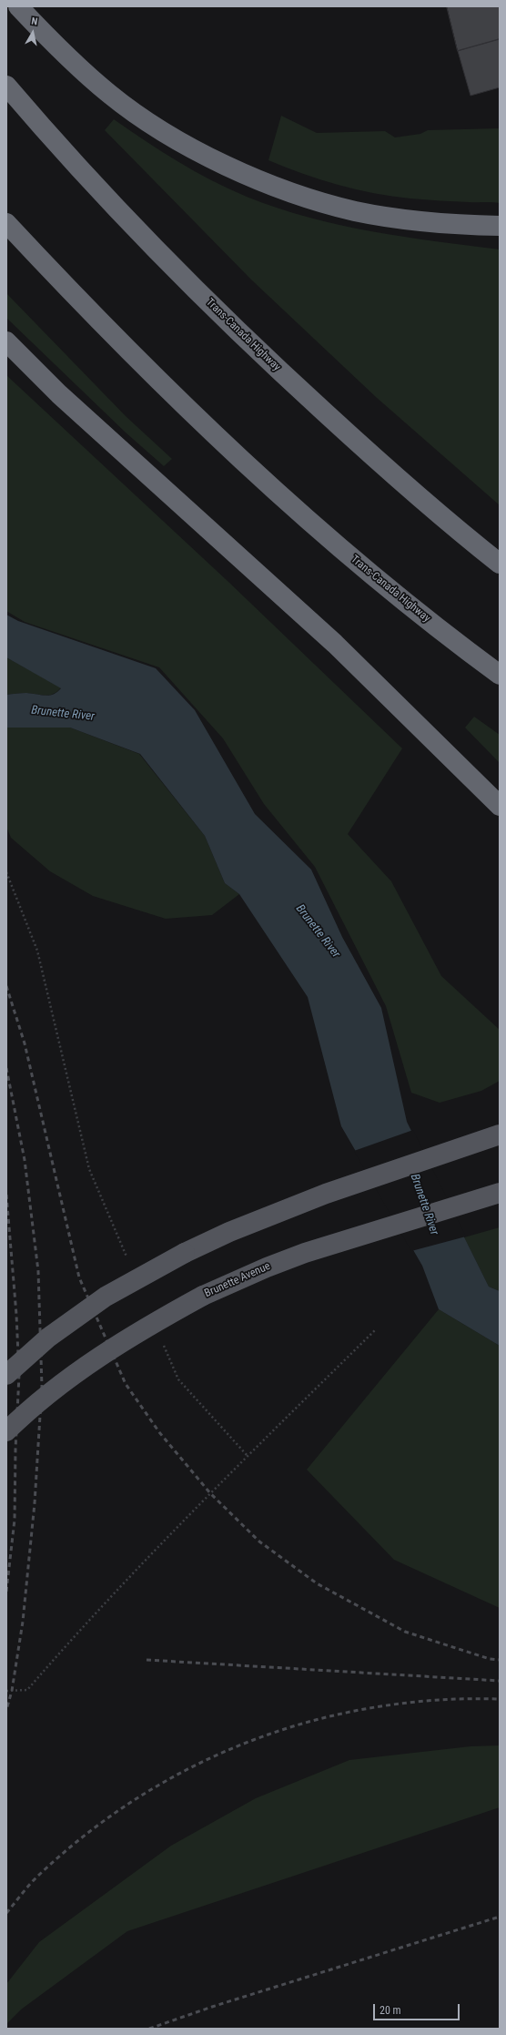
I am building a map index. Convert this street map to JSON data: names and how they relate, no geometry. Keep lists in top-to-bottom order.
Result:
{
  "streets": {
    "highway": ["Trans-Canada Highway"],
    "main road": ["Brunette Avenue"]
  },
  "water": ["Brunette River"],
  "scale_bar": "20 m",
  "north": "top"
}
